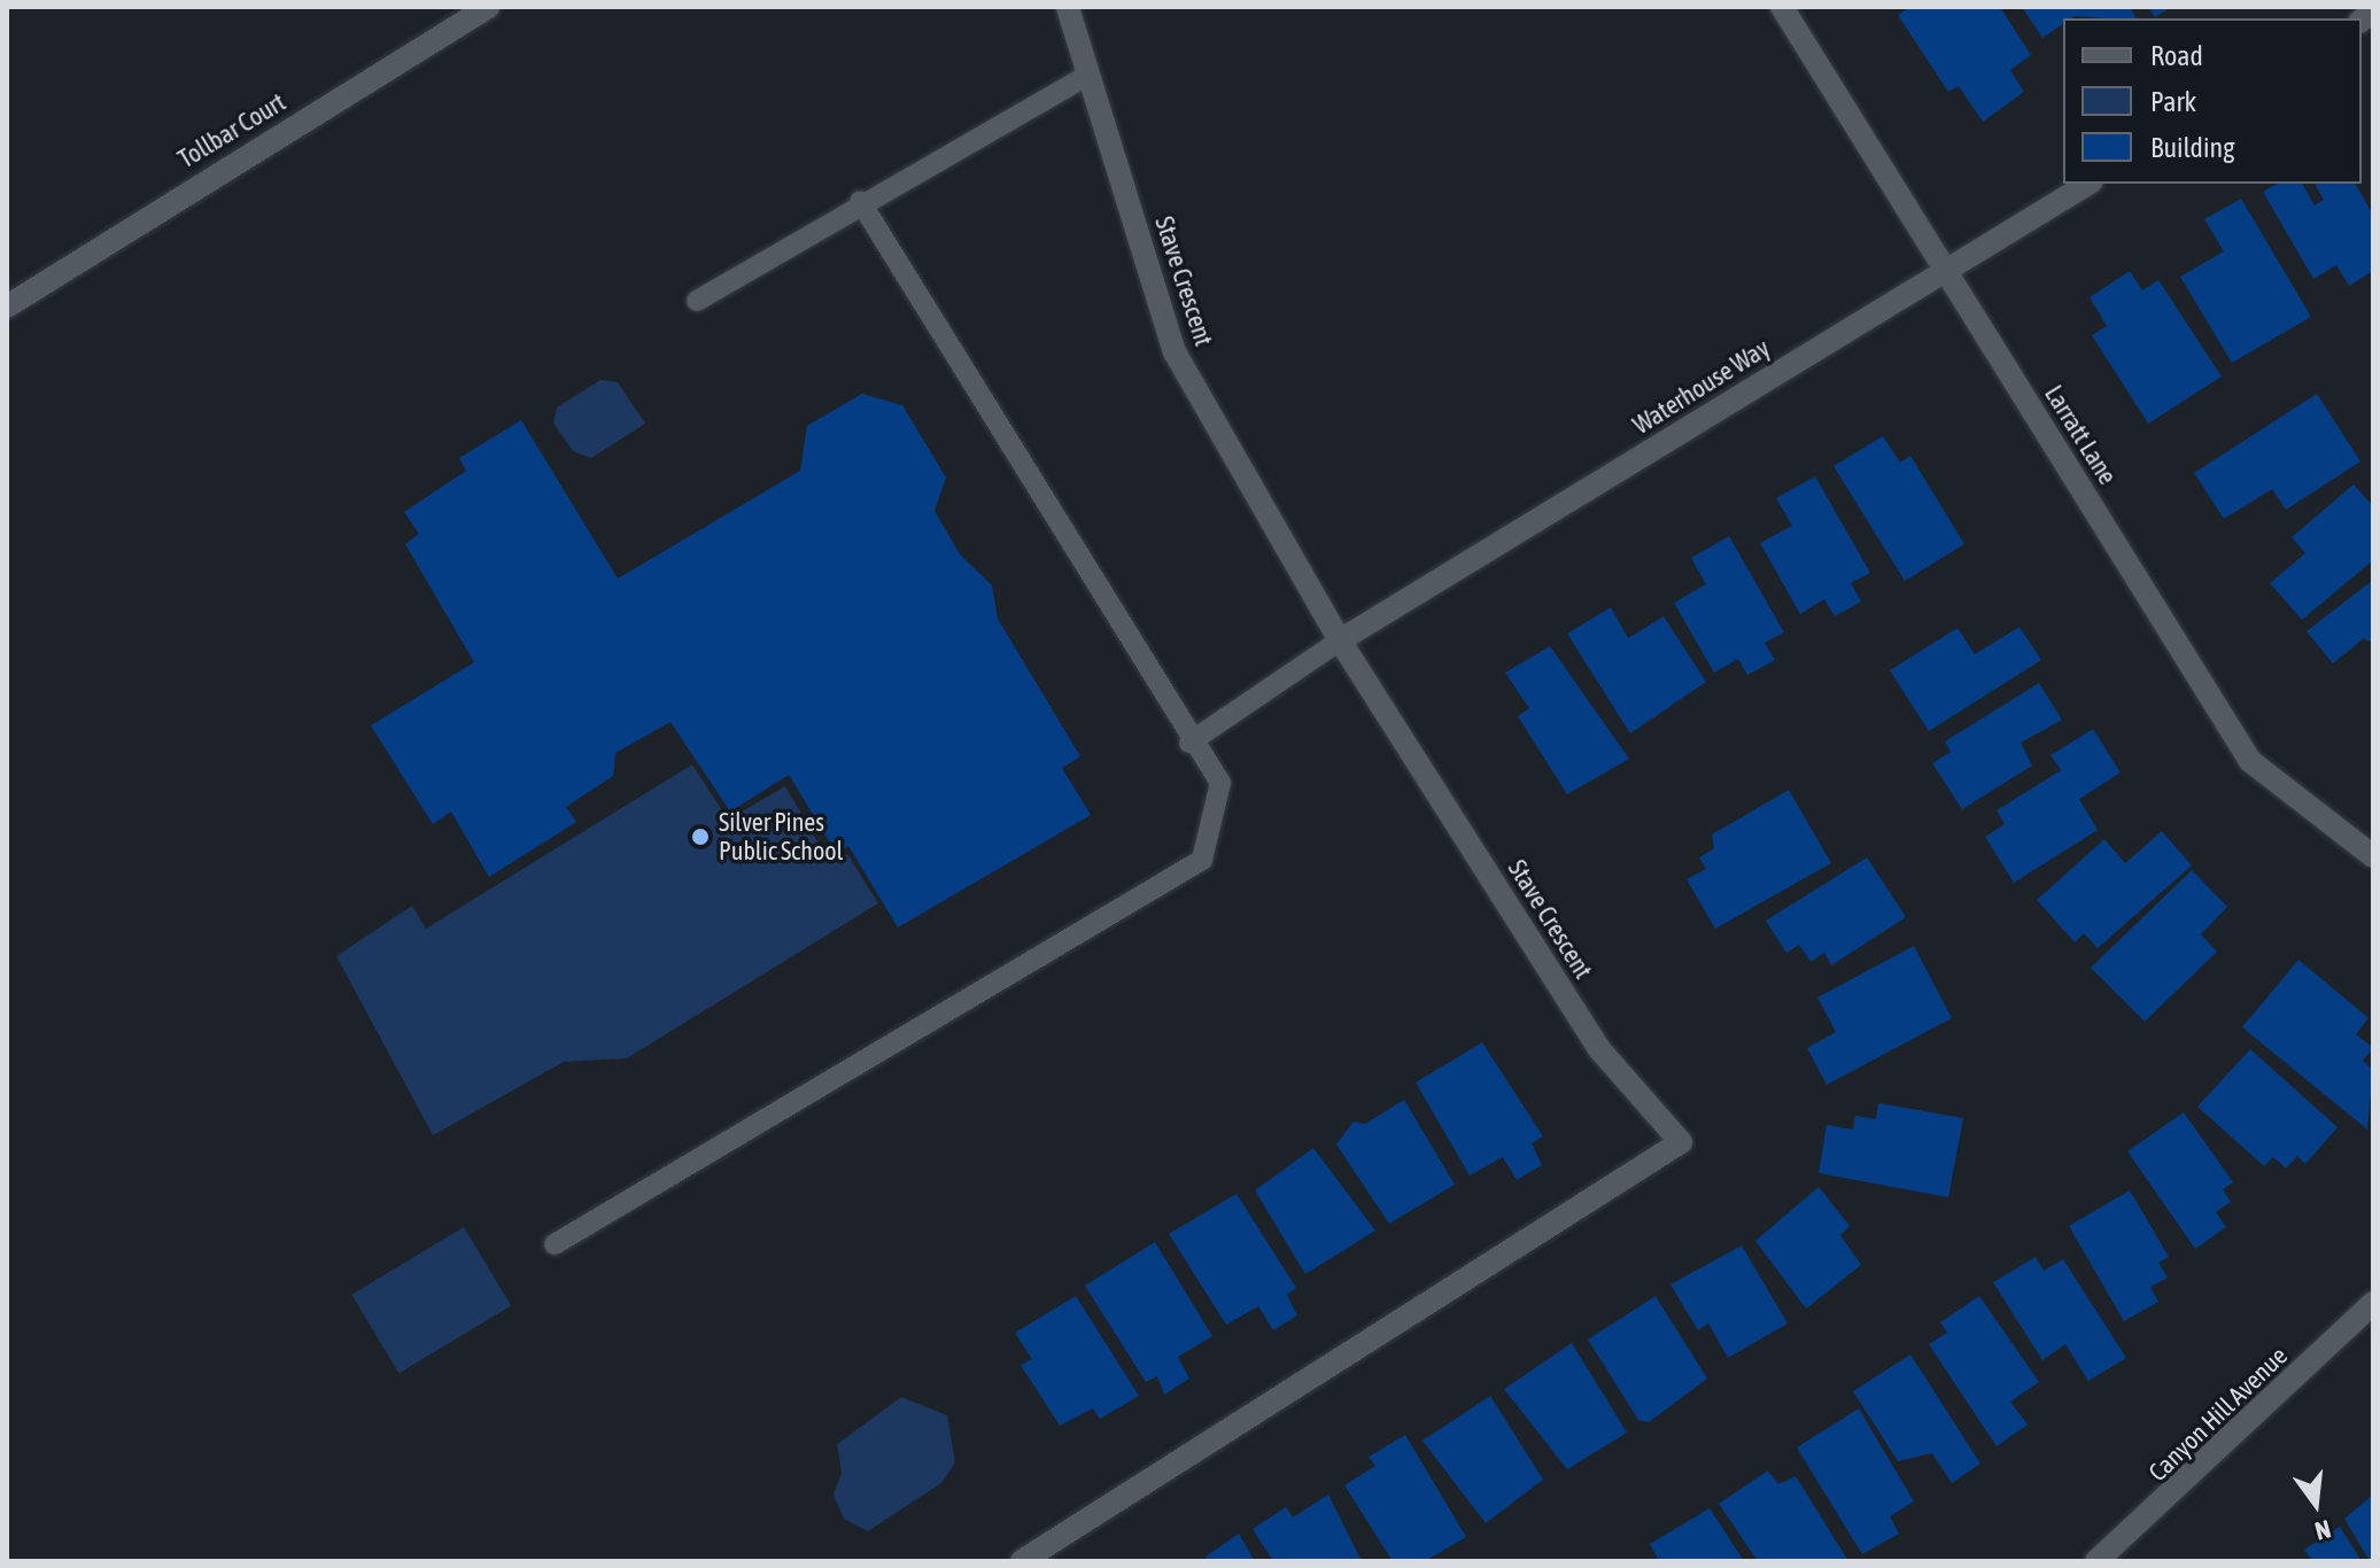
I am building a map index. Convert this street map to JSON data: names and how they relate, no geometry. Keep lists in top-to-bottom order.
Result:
{
  "streets": {
    "street": [
      "Tollbar Court",
      "Stave Crescent",
      "Waterhouse Way",
      "Larratt Lane",
      "Canyon Hill Avenue"
    ]
  },
  "crossings": [
    ["Stave Crescent", "Waterhouse Way"],
    ["Waterhouse Way", "Larratt Lane"]
  ],
  "places": ["Silver Pines Public School"],
  "legend": ["Road", "Park", "Building"],
  "north": "bottom"
}
